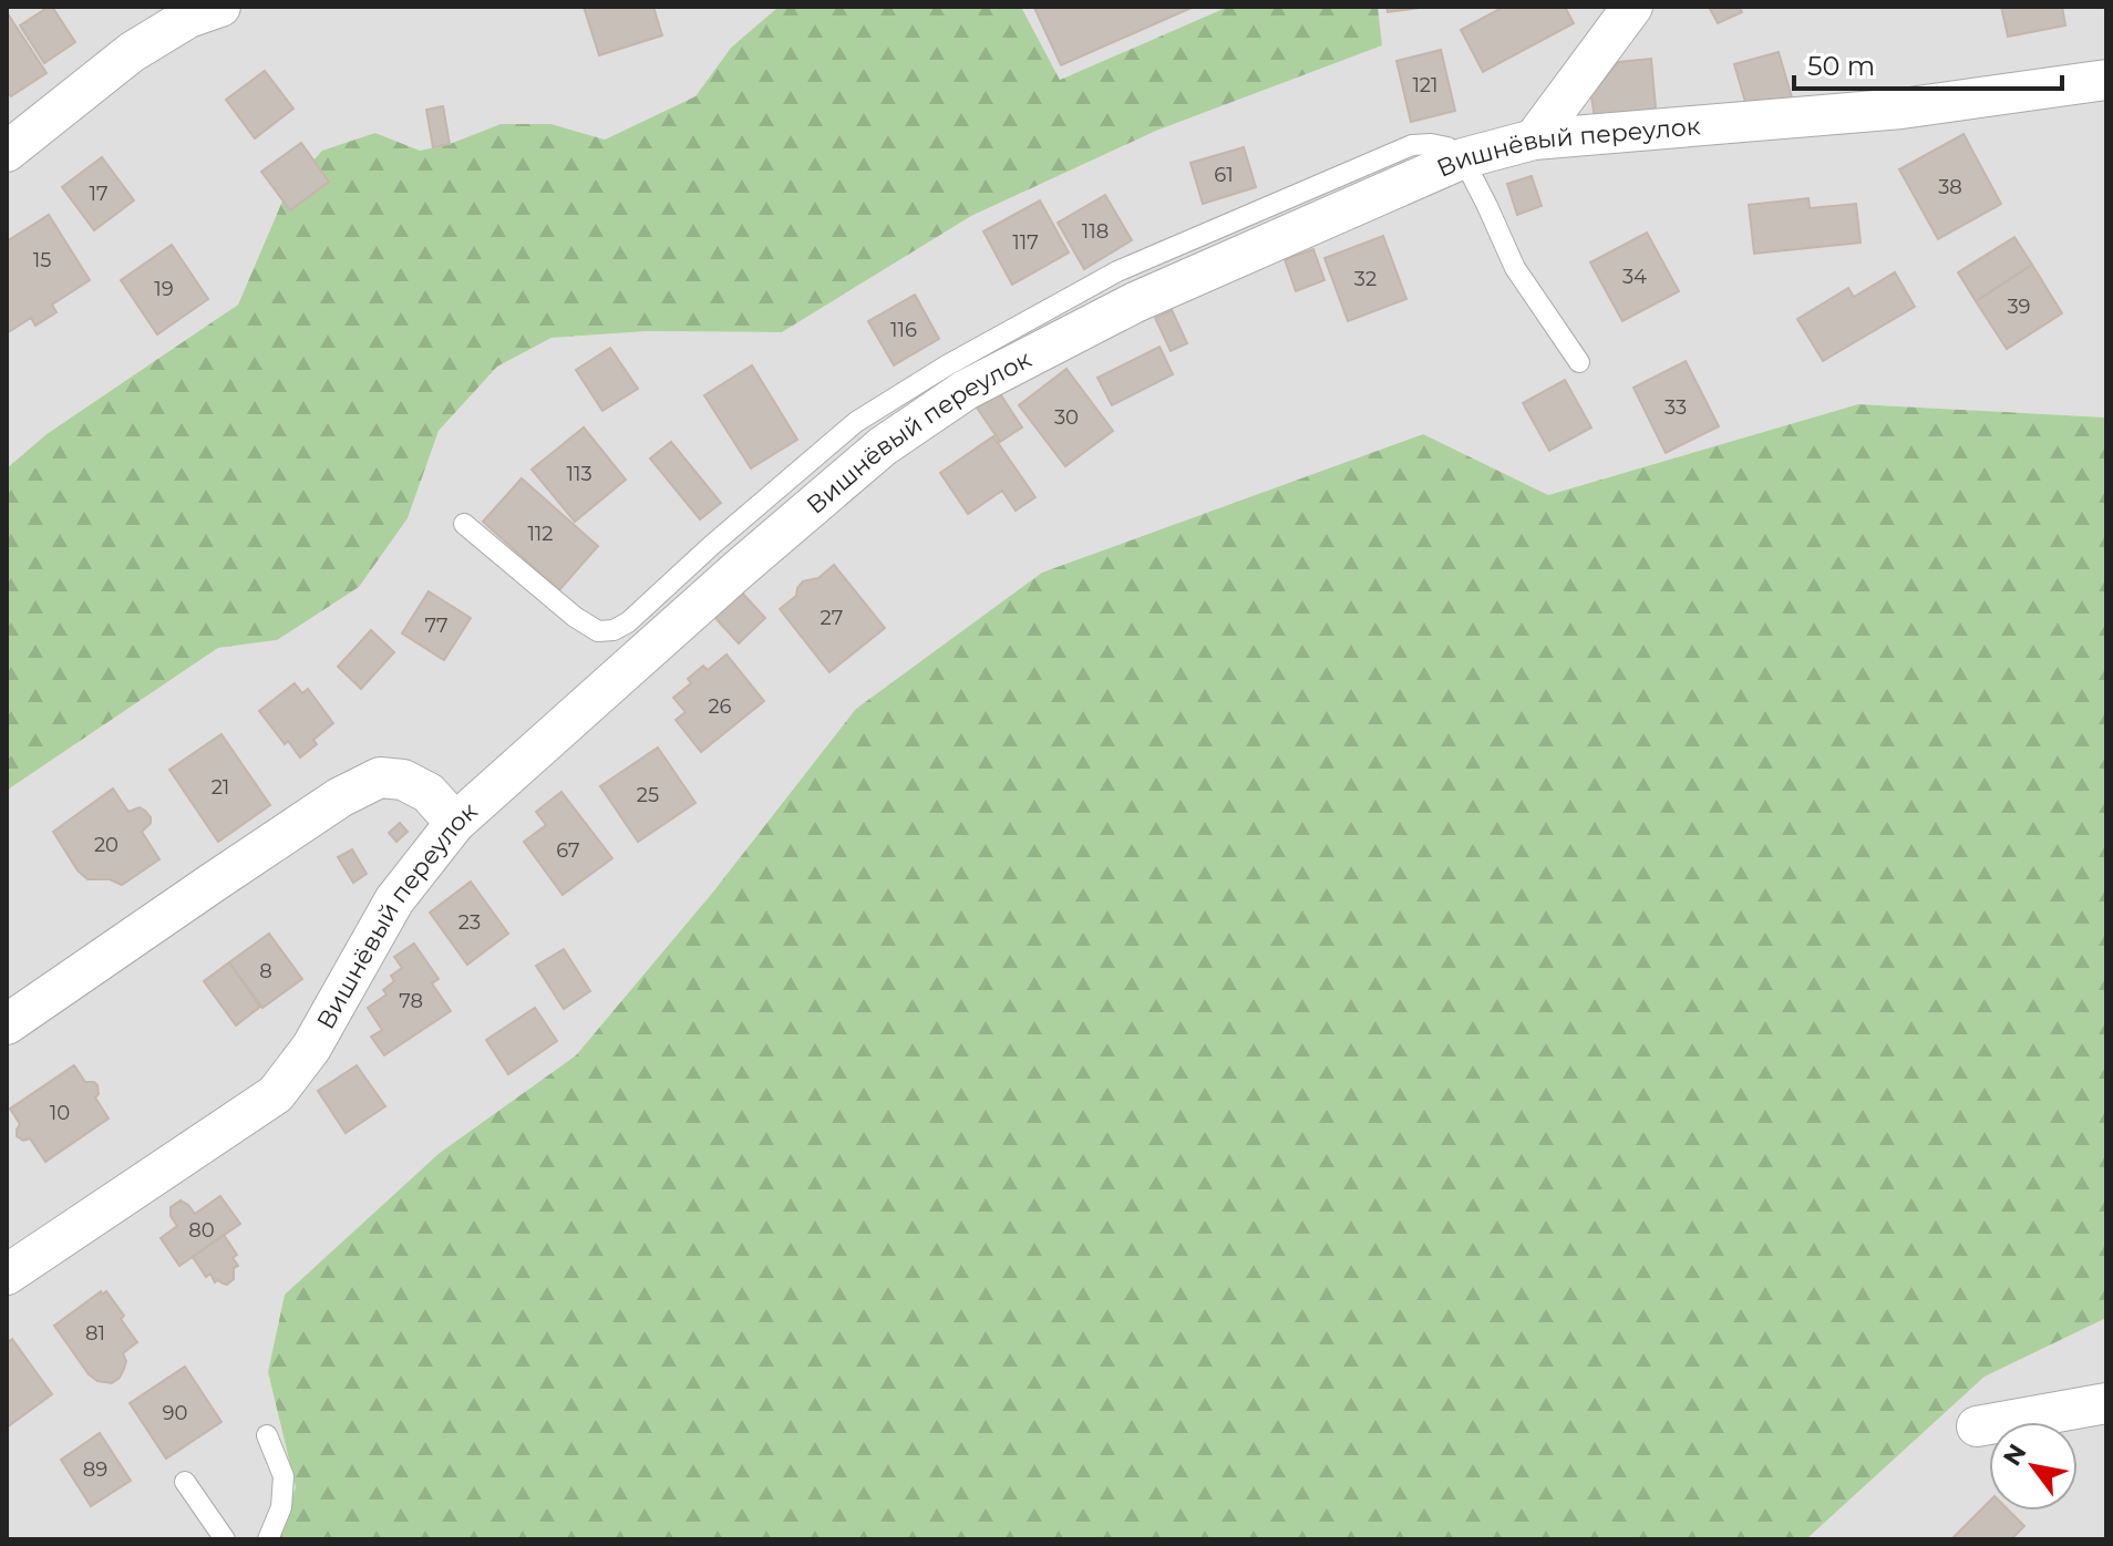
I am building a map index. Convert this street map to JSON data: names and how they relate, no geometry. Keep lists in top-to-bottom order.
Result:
{
  "streets": {
    "street": ["Вишнёвый переулок"]
  },
  "house_numbers": [
    "121",
    "61",
    "38",
    "17",
    "118",
    "117",
    "15",
    "34",
    "32",
    "19",
    "39",
    "116",
    "33",
    "30",
    "113",
    "112",
    "27",
    "77",
    "26",
    "21",
    "25",
    "20",
    "67",
    "23",
    "8",
    "78",
    "10",
    "80",
    "81",
    "90",
    "89"
  ],
  "scale_bar": "50 m",
  "north": "top left"
}
